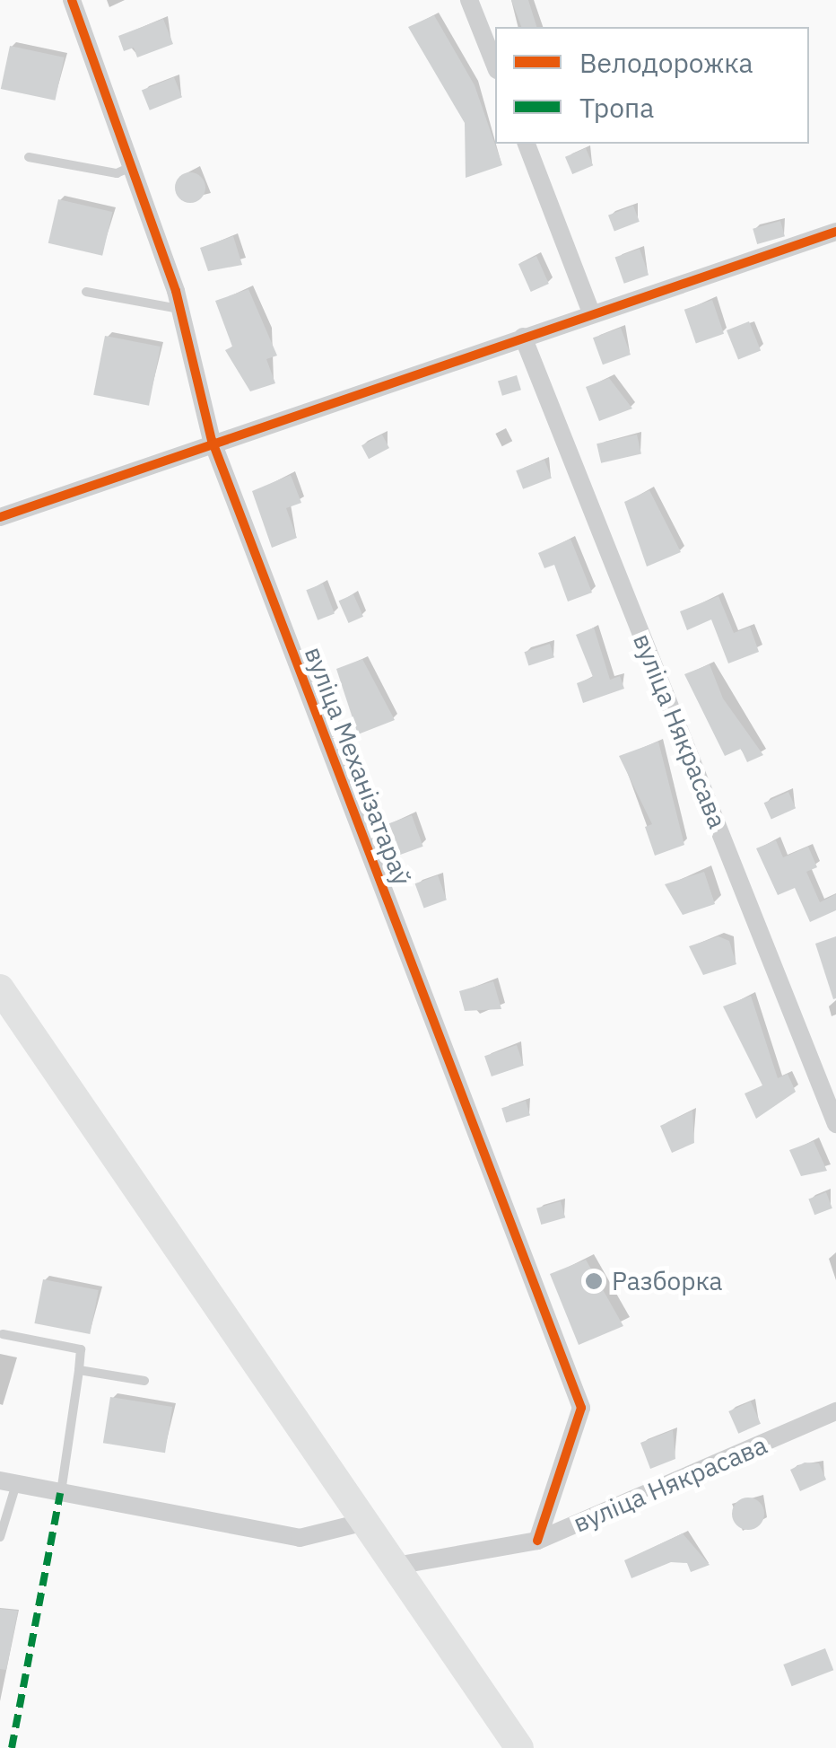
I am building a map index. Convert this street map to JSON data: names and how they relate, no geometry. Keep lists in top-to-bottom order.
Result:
{
  "streets": {
    "street": ["вуліца Някрасава", "вуліца Механізатараў"]
  },
  "crossings": [
    ["вуліца Някрасава", "вуліца Механізатараў"]
  ],
  "places": ["Разборка"],
  "legend": ["Велодорожка", "Тропа"]
}
